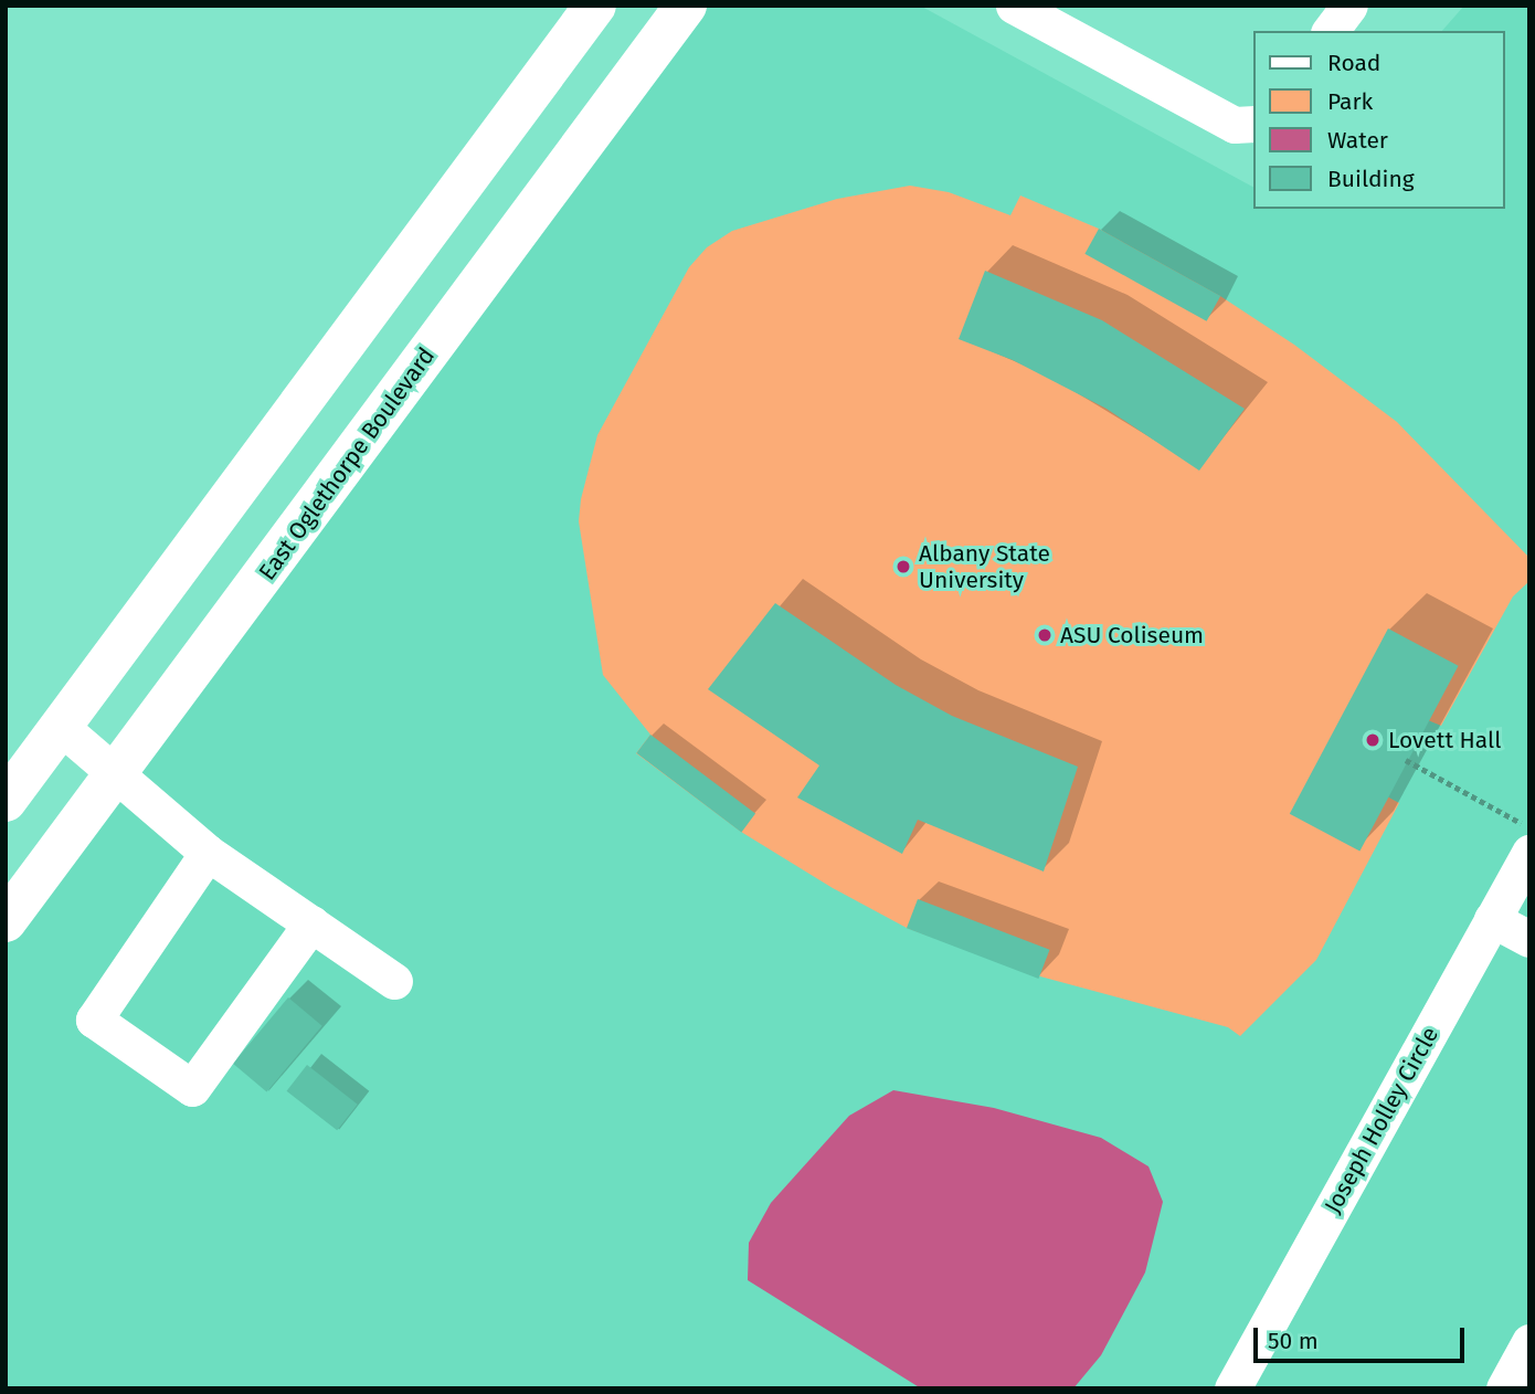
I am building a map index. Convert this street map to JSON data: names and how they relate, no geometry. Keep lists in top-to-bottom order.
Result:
{
  "streets": {
    "main road": ["East Oglethorpe Boulevard"],
    "street": ["Joseph Holley Circle"]
  },
  "places": ["Albany State University", "ASU Coliseum", "Lovett Hall"],
  "legend": [
    "Road",
    "Park",
    "Water",
    "Building"
  ],
  "scale_bar": "50 m"
}
